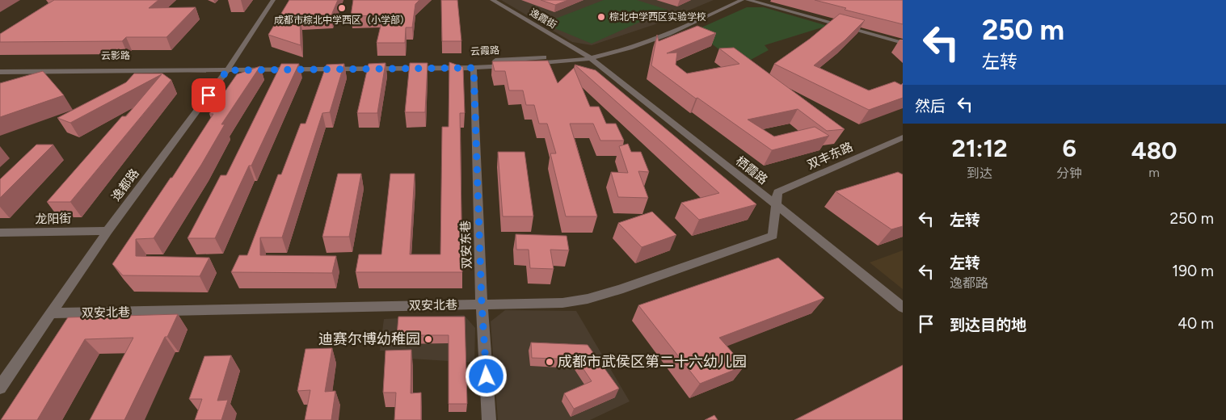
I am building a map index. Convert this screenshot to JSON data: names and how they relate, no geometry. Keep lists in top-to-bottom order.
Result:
{
  "streets": {
    "street": [
      "逸霞街",
      "云霞路",
      "云影路",
      "双丰东路",
      "栖霞路",
      "逸都路",
      "龙阳街",
      "双安东巷",
      "双安北巷"
    ]
  },
  "crossings": [
    ["逸霞街", "云霞路"],
    ["逸霞街", "栖霞路"],
    ["云霞路", "云影路"],
    ["云霞路", "栖霞路"],
    ["云霞路", "逸都路"],
    ["云影路", "逸都路"],
    ["双丰东路", "栖霞路"],
    ["双丰东路", "双安北巷"],
    ["栖霞路", "双安北巷"],
    ["逸都路", "龙阳街"],
    ["逸都路", "双安北巷"],
    ["双安东巷", "双安北巷"]
  ],
  "places": [
    "成都市棕北中学西区（小学部）",
    "棕北中学西区实验学校",
    "迪赛尔博幼稚园",
    "成都市武侯区第二十六幼儿园"
  ],
  "page": {
    "turn": ["250 m", "左转"],
    "then": "然后",
    "eta": [
      "21:12",
      "到达",
      "6",
      "分钟",
      "480",
      "m"
    ],
    "list": [
      {
        "name": "左转",
        "value": "250 m"
      },
      {
        "name": "左转",
        "note": "逸都路",
        "value": "190 m"
      },
      {
        "name": "到达目的地",
        "value": "40 m"
      }
    ]
  }
}
